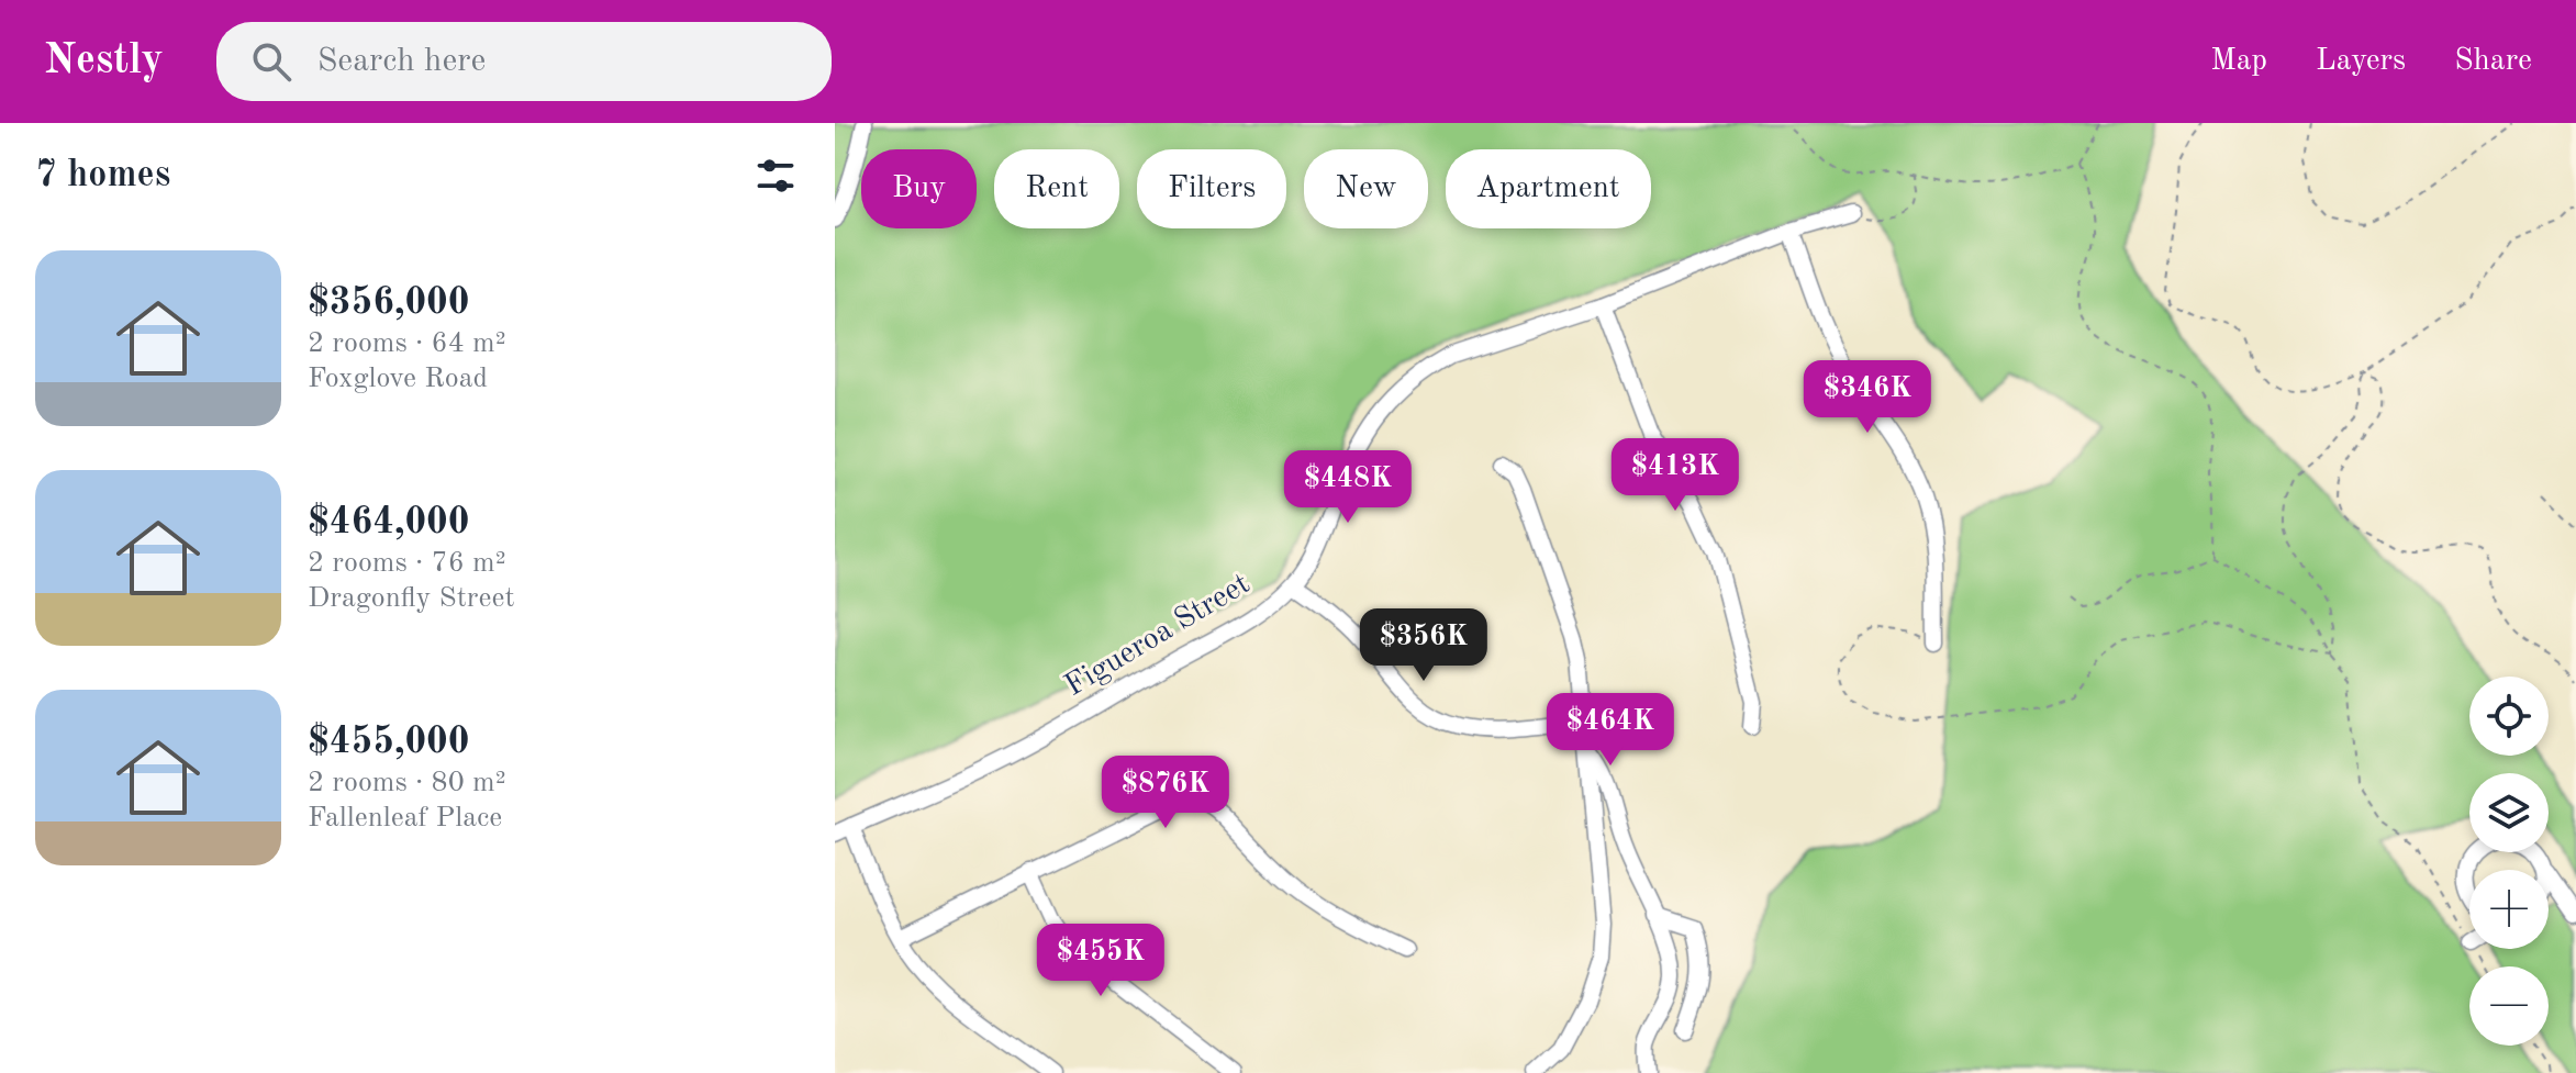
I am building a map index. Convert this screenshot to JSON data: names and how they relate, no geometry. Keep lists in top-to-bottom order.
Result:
{
  "streets": {
    "street": ["Figueroa Street"]
  },
  "page": {
    "header": "Nestly",
    "search": "Search here",
    "nav": ["Map", "Layers", "Share"],
    "heading": "7 homes",
    "chip": [
      "Buy",
      "Rent",
      "Filters",
      "New",
      "Apartment"
    ],
    "list": [
      {
        "name": "$356,000",
        "note": "2 rooms · 64 m² · Foxglove Road"
      },
      {
        "name": "$464,000",
        "note": "2 rooms · 76 m² · Dragonfly Street"
      },
      {
        "name": "$455,000",
        "note": "2 rooms · 80 m² · Fallenleaf Place"
      }
    ],
    "price": [
      "$346K",
      "$413K",
      "$448K",
      "$356K",
      "$464K",
      "$876K",
      "$455K"
    ],
    "map_buttons": ["+", "−"]
  }
}
